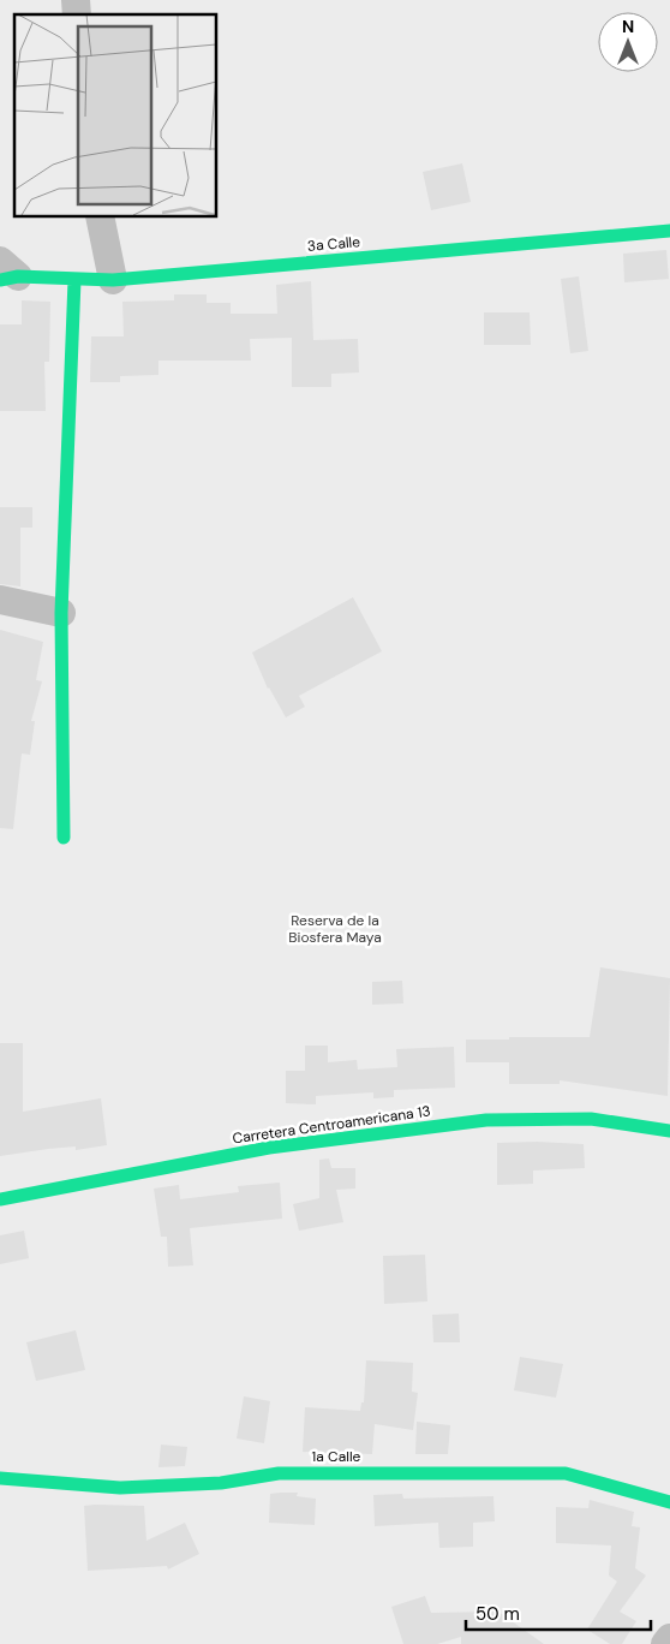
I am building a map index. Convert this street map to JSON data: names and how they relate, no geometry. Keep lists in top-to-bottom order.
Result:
{
  "streets": {
    "main road": ["3a Calle", "Carretera Centroamericana 13", "1a Calle"]
  },
  "parks": ["Reserva de la Biosfera Maya"],
  "scale_bar": "50 m",
  "north": "top"
}
